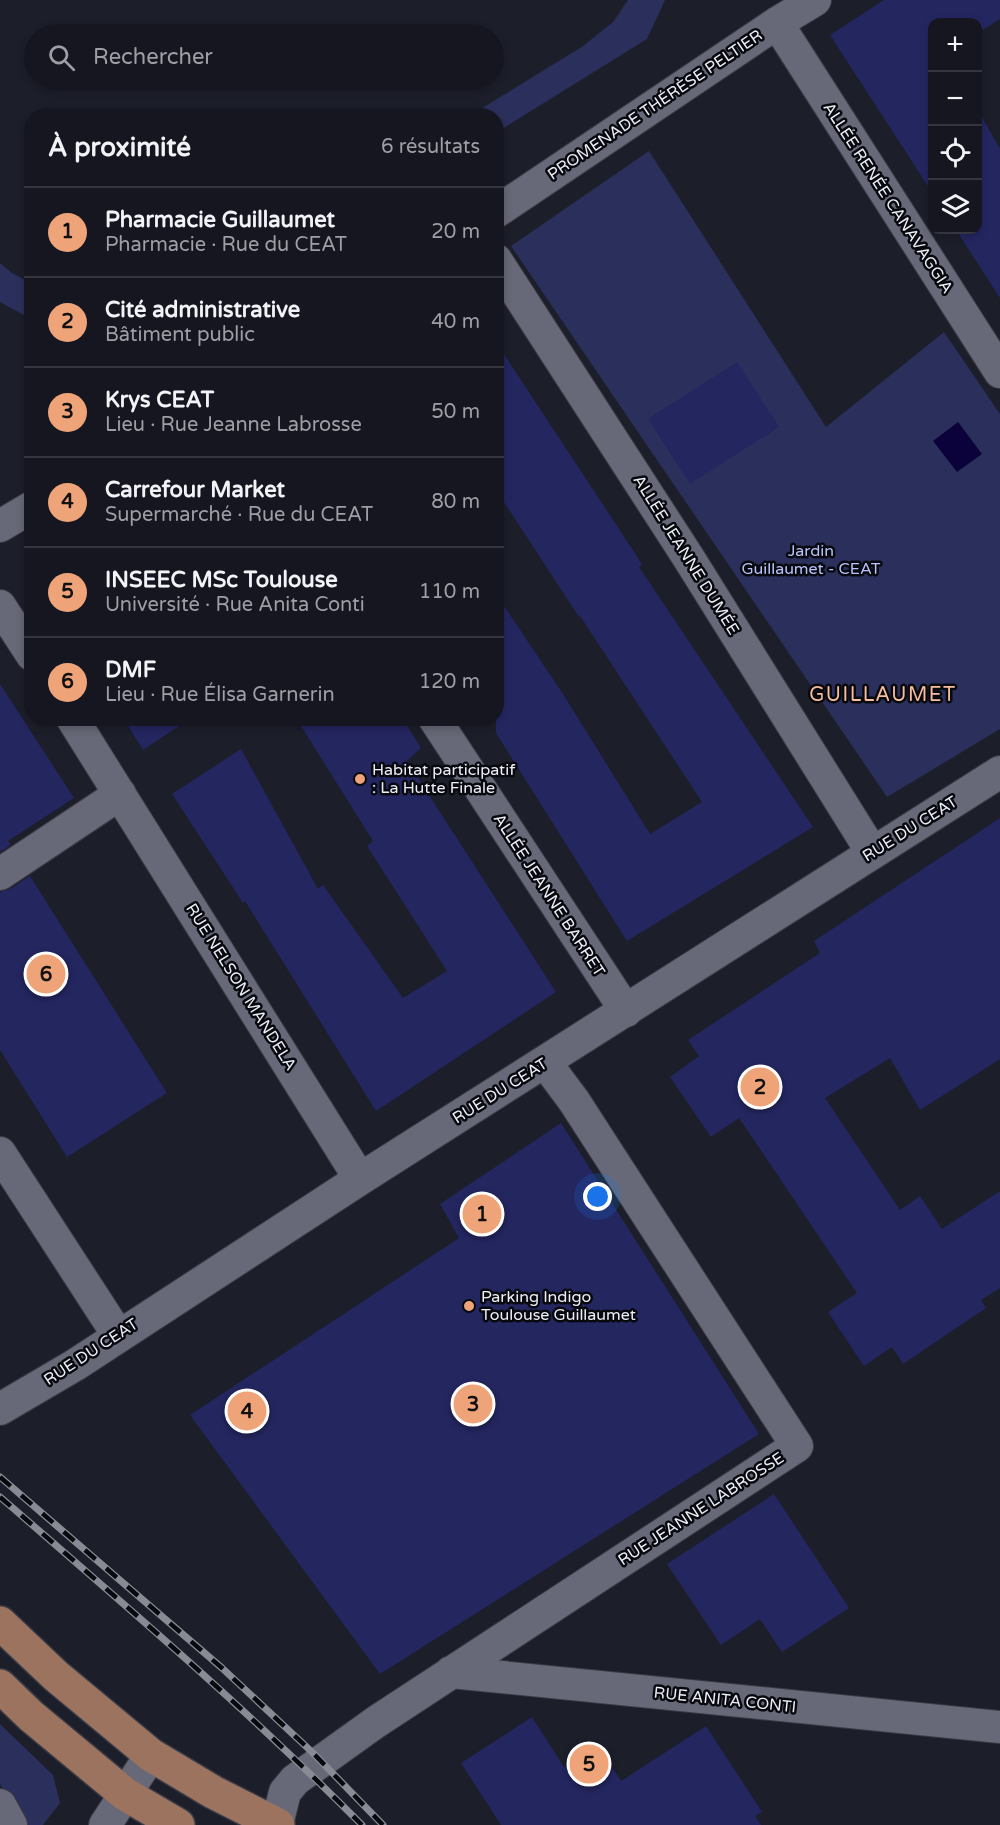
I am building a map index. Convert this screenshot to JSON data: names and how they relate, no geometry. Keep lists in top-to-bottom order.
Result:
{
  "streets": {
    "street": [
      "PROMENADE THÉRÈSE PELTIER",
      "ALLÉE RENÉE CANAVAGGIA",
      "ALLÉE JEANNE DUMÉE",
      "RUE DU CEAT",
      "ALLÉE JEANNE BARRET",
      "RUE NELSON MANDELA",
      "RUE JEANNE LABROSSE",
      "RUE ANITA CONTI"
    ]
  },
  "crossings": [
    ["PROMENADE THÉRÈSE PELTIER", "ALLÉE RENÉE CANAVAGGIA"],
    ["ALLÉE JEANNE DUMÉE", "RUE DU CEAT"],
    ["RUE DU CEAT", "ALLÉE JEANNE BARRET"],
    ["RUE DU CEAT", "RUE NELSON MANDELA"],
    ["RUE DU CEAT", "RUE JEANNE LABROSSE"],
    ["RUE JEANNE LABROSSE", "RUE ANITA CONTI"]
  ],
  "districts": ["GUILLAUMET"],
  "parks": ["Jardin Guillaumet - CEAT"],
  "places": ["Habitat participatif : La Hutte Finale", "Parking Indigo Toulouse Guillaumet"],
  "page": {
    "map_buttons": ["+", "−"],
    "search": "Rechercher",
    "heading": ["À proximité", "6 résultats"],
    "list": [
      {
        "mark": "1",
        "name": "Pharmacie Guillaumet",
        "note": "Pharmacie · Rue du CEAT",
        "value": "20 m"
      },
      {
        "mark": "2",
        "name": "Cité administrative",
        "note": "Bâtiment public",
        "value": "40 m"
      },
      {
        "mark": "3",
        "name": "Krys CEAT",
        "note": "Lieu · Rue Jeanne Labrosse",
        "value": "50 m"
      },
      {
        "mark": "4",
        "name": "Carrefour Market",
        "note": "Supermarché · Rue du CEAT",
        "value": "80 m"
      },
      {
        "mark": "5",
        "name": "INSEEC MSc Toulouse",
        "note": "Université · Rue Anita Conti",
        "value": "110 m"
      },
      {
        "mark": "6",
        "name": "DMF",
        "note": "Lieu · Rue Élisa Garnerin",
        "value": "120 m"
      }
    ],
    "pins": [
      "6",
      "2",
      "1",
      "3",
      "4",
      "5"
    ]
  }
}
